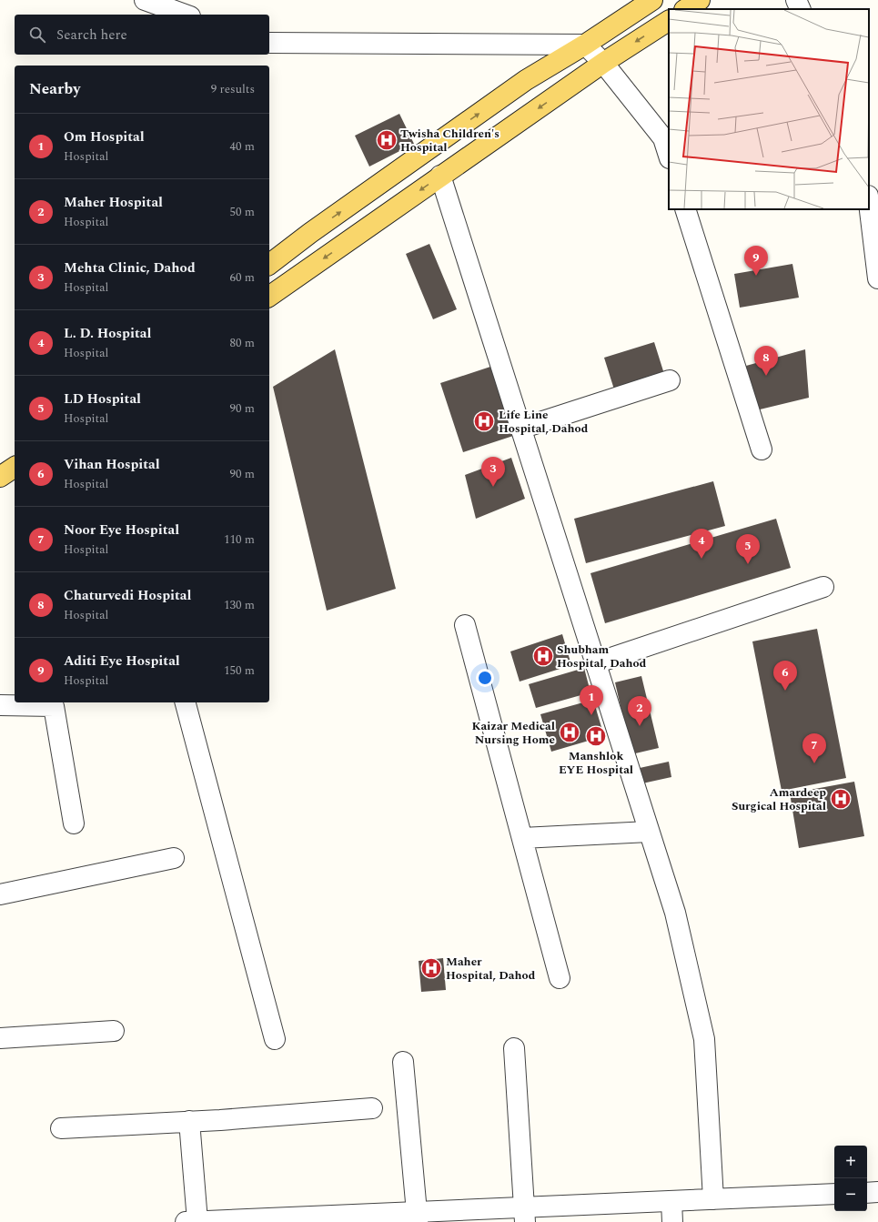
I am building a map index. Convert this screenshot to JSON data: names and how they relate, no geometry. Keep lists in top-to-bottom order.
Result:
{
  "places": {
    "hospital": [
      "Twisha Children's Hospital",
      "Life Line Hospital, Dahod",
      "Shubham Hospital, Dahod",
      "Kaizar Medical Nursing Home",
      "Manshlok EYE Hospital",
      "Amardeep Surgical Hospital",
      "Maher Hospital, Dahod"
    ]
  },
  "page": {
    "search": "Search here",
    "heading": ["Nearby", "9 results"],
    "list": [
      {
        "mark": "1",
        "name": "Om Hospital",
        "note": "Hospital",
        "value": "40 m"
      },
      {
        "mark": "2",
        "name": "Maher Hospital",
        "note": "Hospital",
        "value": "50 m"
      },
      {
        "mark": "3",
        "name": "Mehta Clinic, Dahod",
        "note": "Hospital",
        "value": "60 m"
      },
      {
        "mark": "4",
        "name": "L. D. Hospital",
        "note": "Hospital",
        "value": "80 m"
      },
      {
        "mark": "5",
        "name": "LD Hospital",
        "note": "Hospital",
        "value": "90 m"
      },
      {
        "mark": "6",
        "name": "Vihan Hospital",
        "note": "Hospital",
        "value": "90 m"
      },
      {
        "mark": "7",
        "name": "Noor Eye Hospital",
        "note": "Hospital",
        "value": "110 m"
      },
      {
        "mark": "8",
        "name": "Chaturvedi Hospital",
        "note": "Hospital",
        "value": "130 m"
      },
      {
        "mark": "9",
        "name": "Aditi Eye Hospital",
        "note": "Hospital",
        "value": "150 m"
      }
    ],
    "pins": [
      "9",
      "8",
      "3",
      "4",
      "5",
      "6",
      "1",
      "2",
      "7"
    ],
    "map_buttons": ["+", "−"]
  }
}
